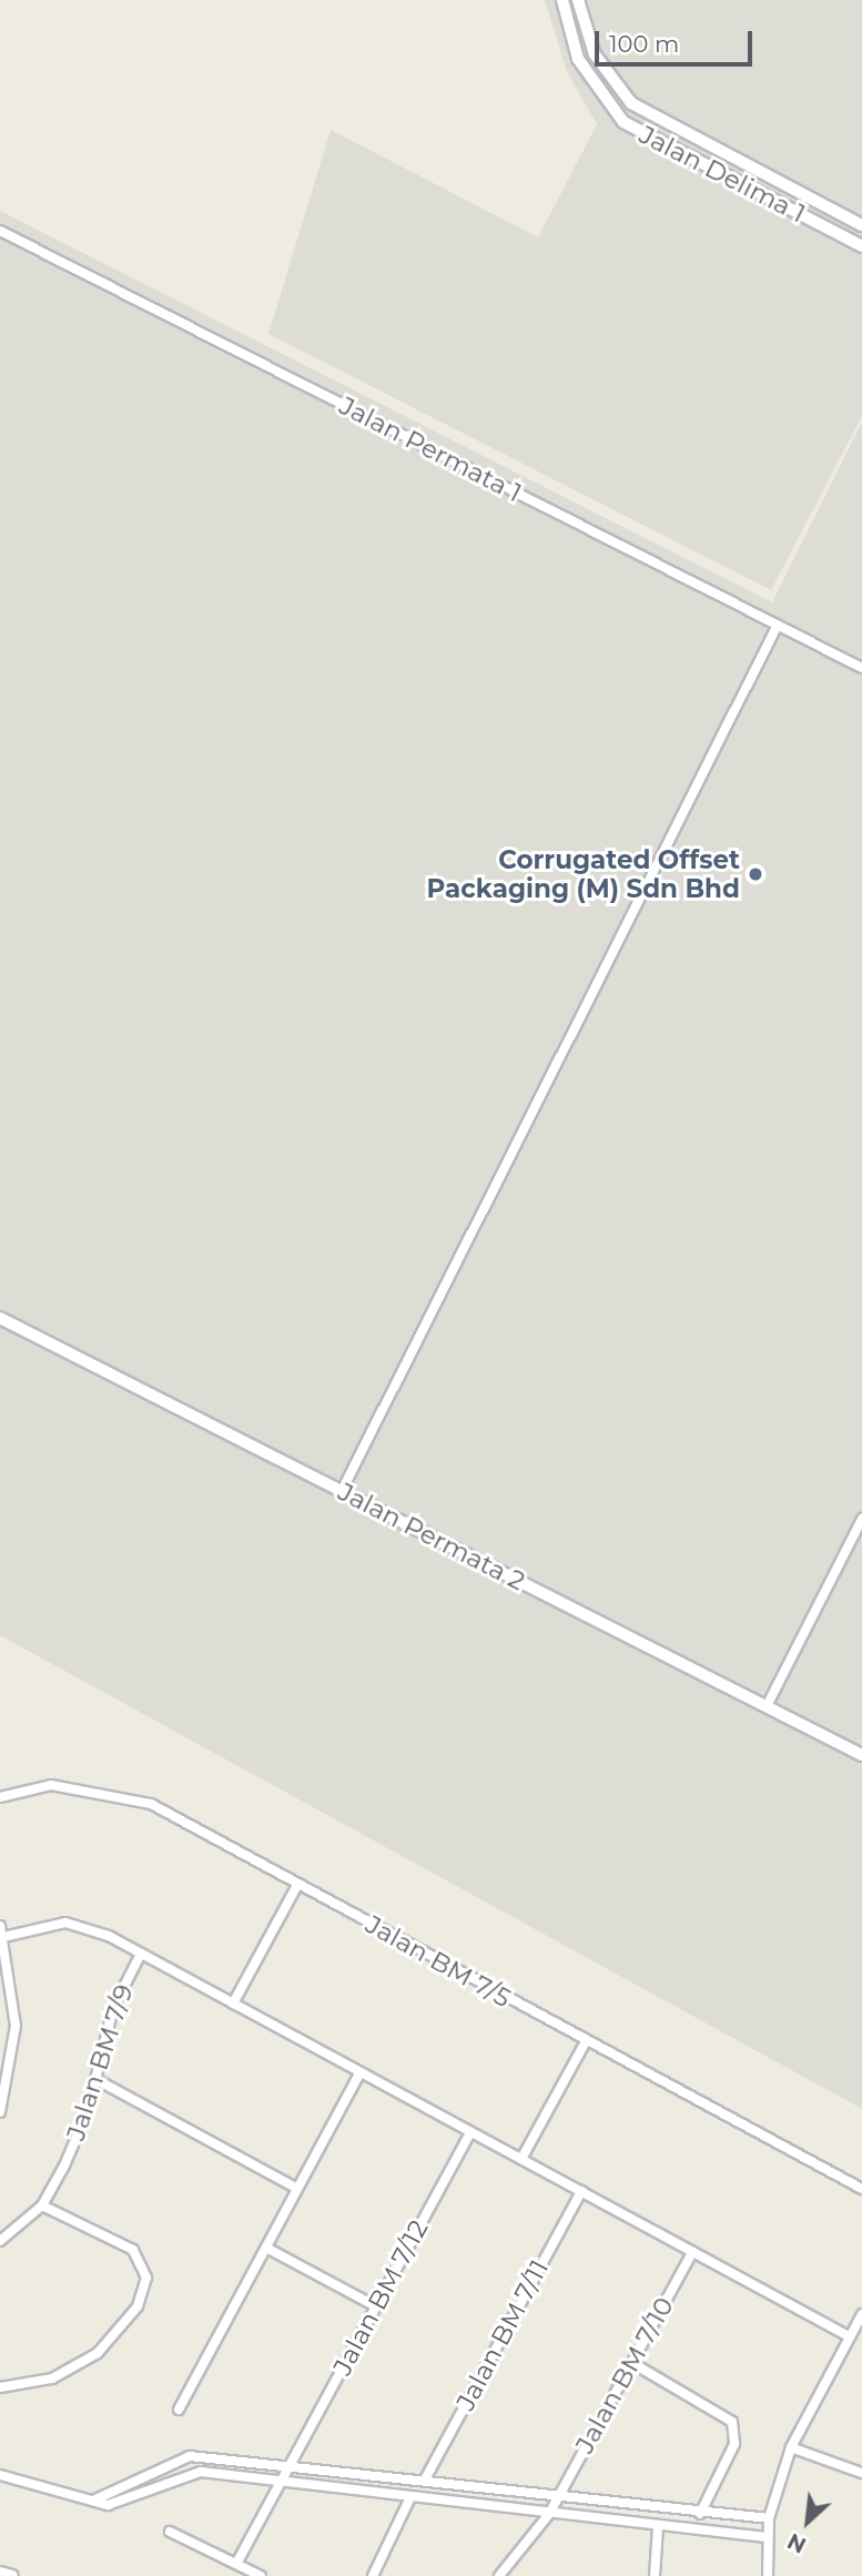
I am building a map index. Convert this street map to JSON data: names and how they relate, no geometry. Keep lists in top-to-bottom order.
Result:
{
  "streets": {
    "street": [
      "Jalan Delima 1",
      "Jalan Permata 1",
      "Jalan Permata 2",
      "Jalan BM 7/5",
      "Jalan BM 7/9",
      "Jalan BM 7/12",
      "Jalan BM 7/11",
      "Jalan BM 7/10"
    ]
  },
  "places": ["Corrugated Offset Packaging (M) Sdn Bhd"],
  "scale_bar": "100 m",
  "north": "bottom left"
}
